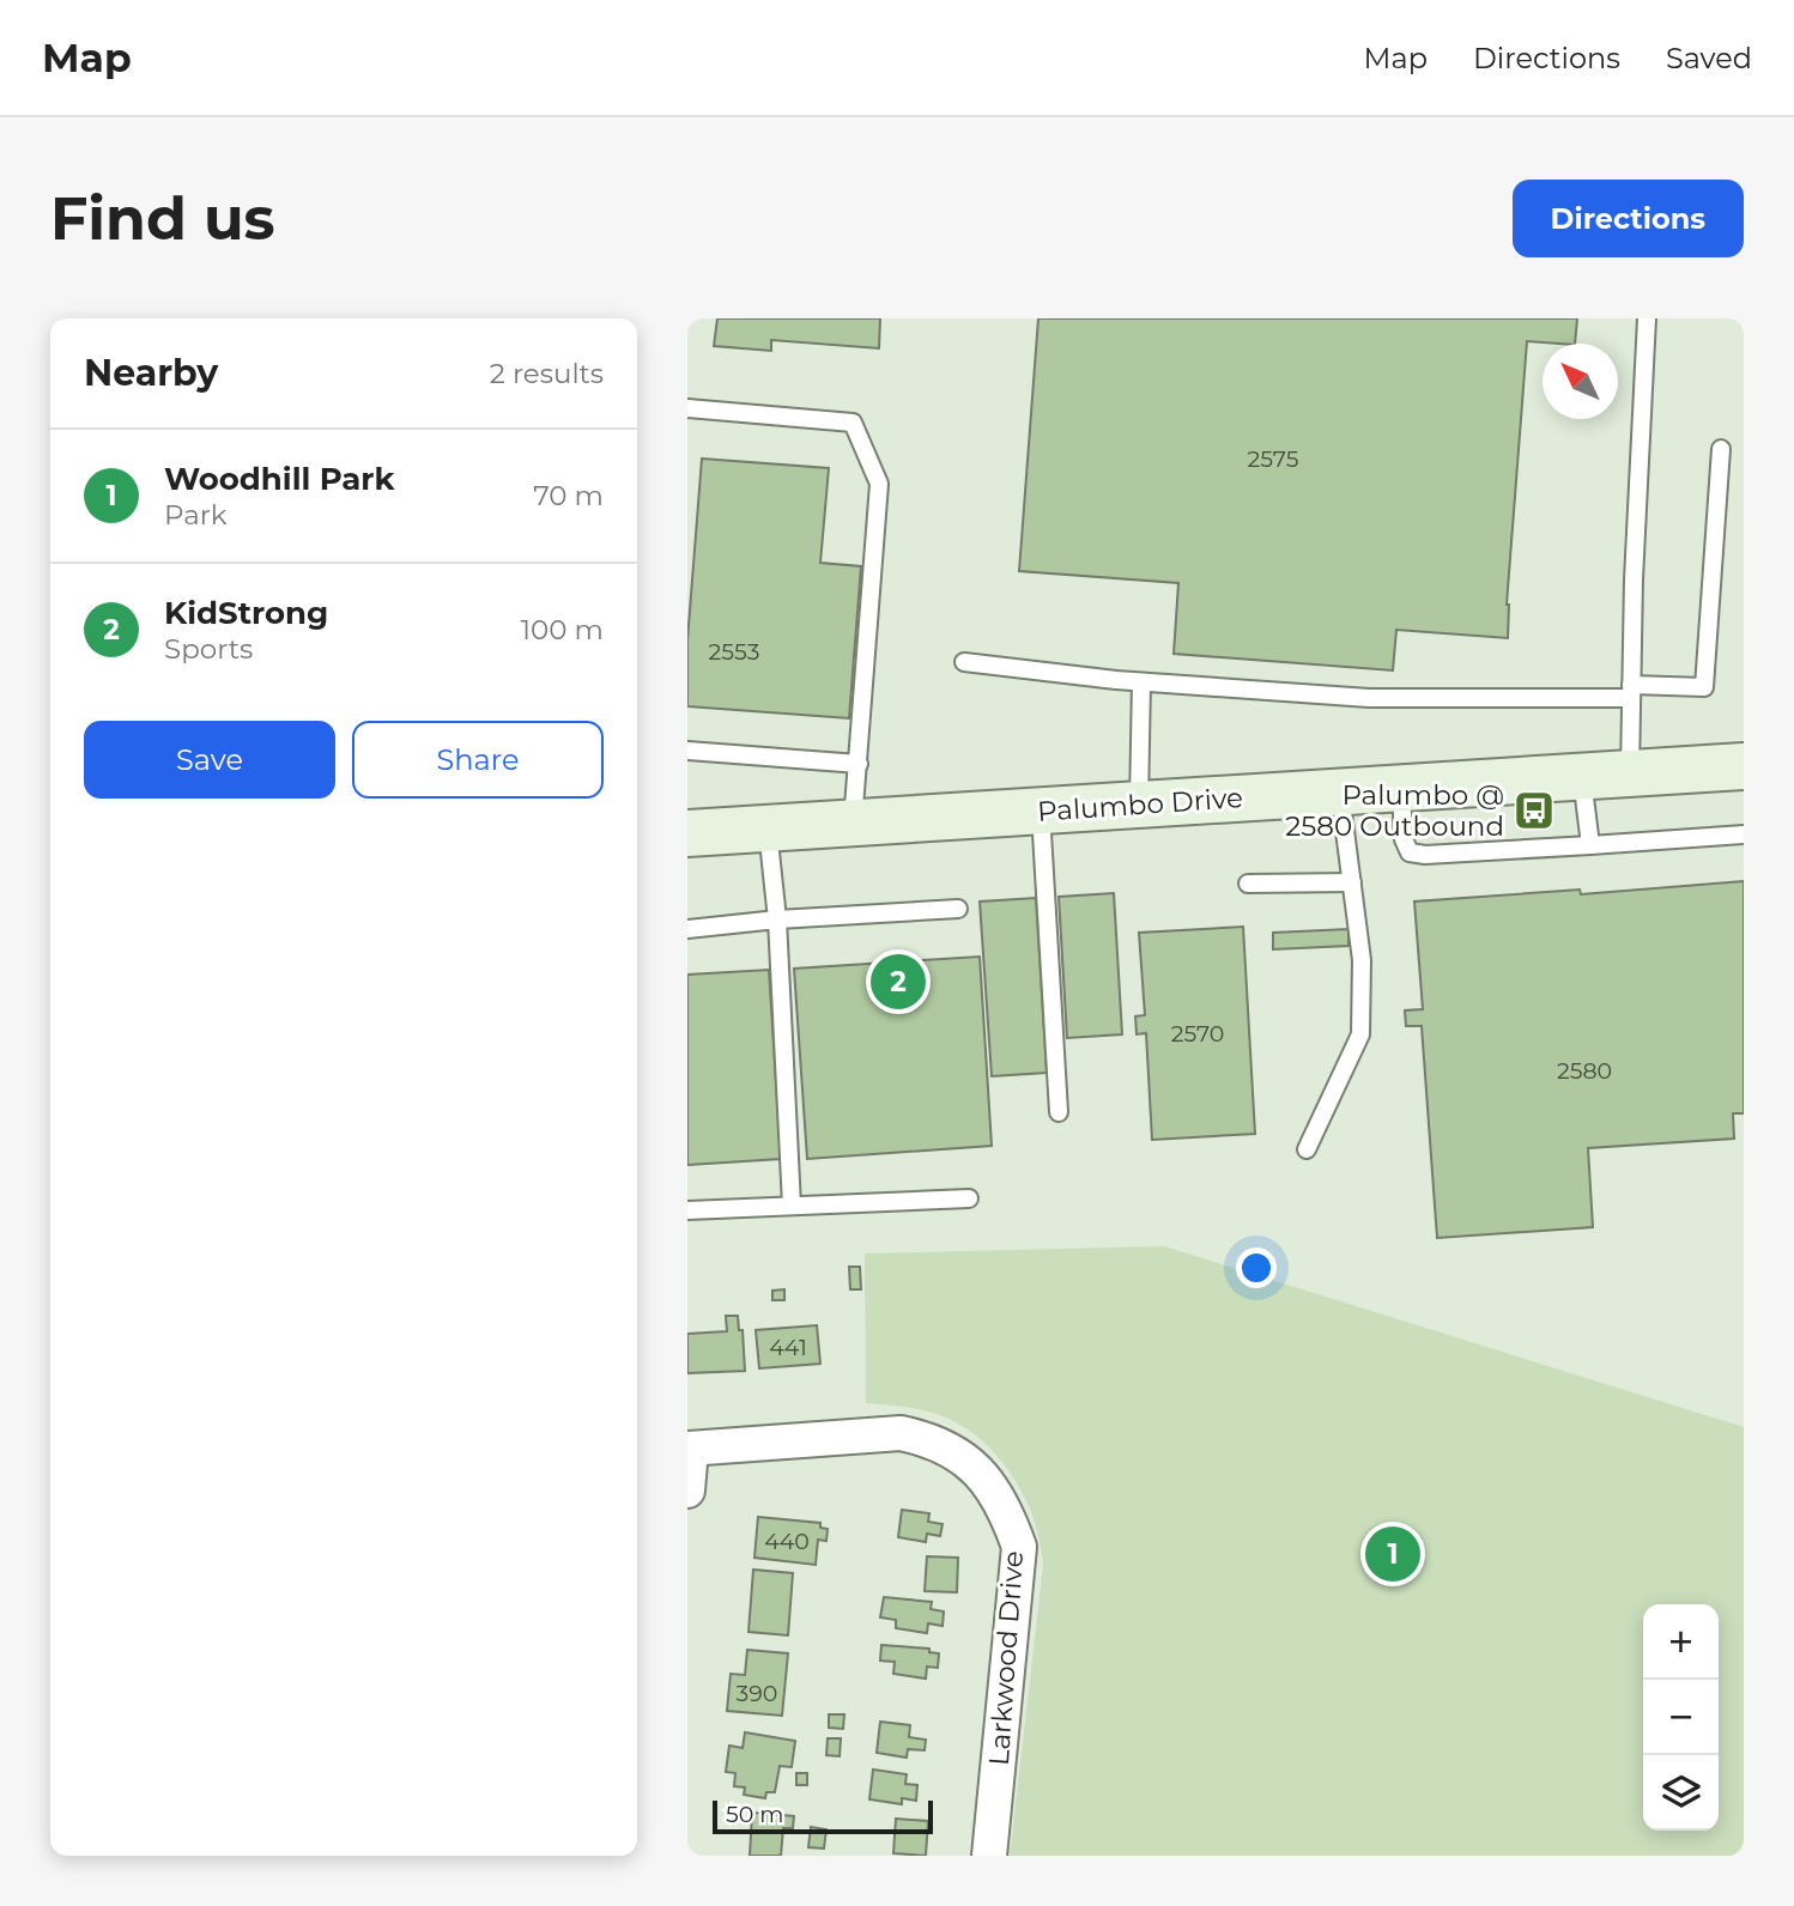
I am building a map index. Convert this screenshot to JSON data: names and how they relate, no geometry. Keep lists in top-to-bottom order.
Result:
{
  "streets": {
    "street": ["Palumbo Drive", "Larkwood Drive"]
  },
  "places": {
    "bus stop": ["Palumbo @ 2580 Outbound"]
  },
  "house_numbers": [
    "2575",
    "2553",
    "2570",
    "2580",
    "441",
    "440",
    "390"
  ],
  "scale_bar": "50 m",
  "north": "top left",
  "page": {
    "header": "Map",
    "nav": ["Map", "Directions", "Saved"],
    "buttons": [
      "Directions",
      ["Save", "Share"]
    ],
    "title": "Find us",
    "heading": ["Nearby", "2 results"],
    "list": [
      {
        "mark": "1",
        "name": "Woodhill Park",
        "note": "Park",
        "value": "70 m"
      },
      {
        "mark": "2",
        "name": "KidStrong",
        "note": "Sports",
        "value": "100 m"
      }
    ],
    "pins": ["2", "1"],
    "map_buttons": ["+", "−"],
    "scale": "50 m"
  }
}
